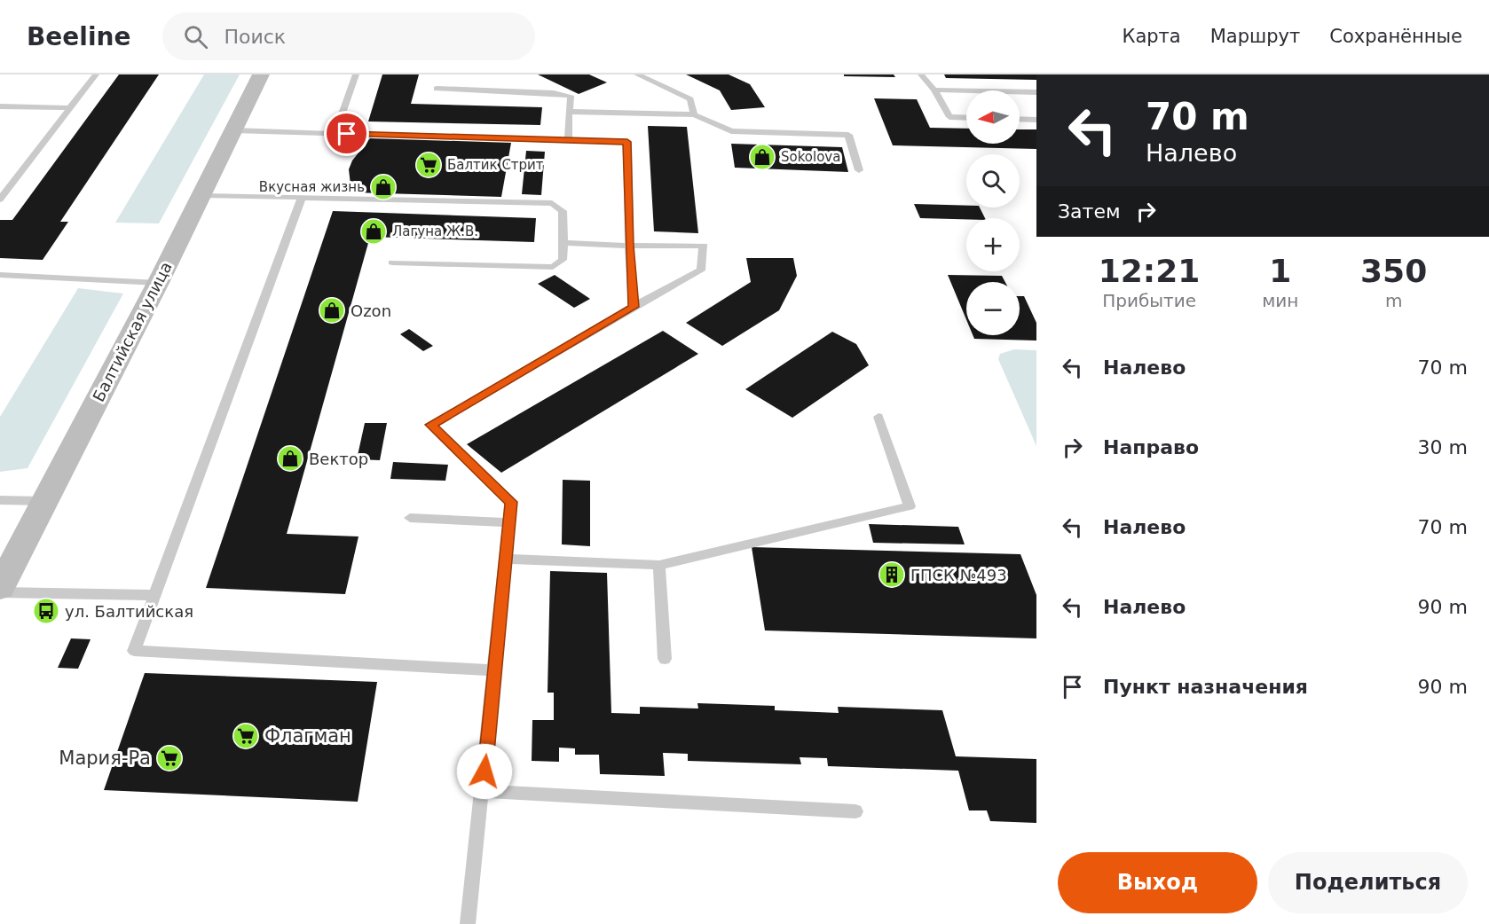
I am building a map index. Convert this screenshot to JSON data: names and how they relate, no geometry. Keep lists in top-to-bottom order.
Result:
{
  "streets": {
    "main road": ["Балтийская улица"]
  },
  "places": {
    "shop": [
      "Sokolova",
      "Вкусная жизнь",
      "Лагуна Ж.В.",
      "Ozon",
      "Вектор"
    ],
    "supermarket": ["Балтик Стрит", "Флагман", "Мария-Ра"],
    "building": ["ГПСК №493"],
    "bus stop": ["ул. Балтийская"]
  },
  "north": "left",
  "page": {
    "header": "Beeline",
    "search": "Поиск",
    "nav": ["Карта", "Маршрут", "Сохранённые"],
    "turn": ["70 m", "Налево"],
    "map_buttons": ["+", "−"],
    "then": "Затем",
    "eta": [
      "12:21",
      "Прибытие",
      "1",
      "мин",
      "350",
      "m"
    ],
    "list": [
      {
        "name": "Налево",
        "value": "70 m"
      },
      {
        "name": "Направо",
        "value": "30 m"
      },
      {
        "name": "Налево",
        "value": "70 m"
      },
      {
        "name": "Налево",
        "value": "90 m"
      },
      {
        "name": "Пункт назначения",
        "value": "90 m"
      }
    ],
    "buttons": ["Выход", "Поделиться"]
  }
}
